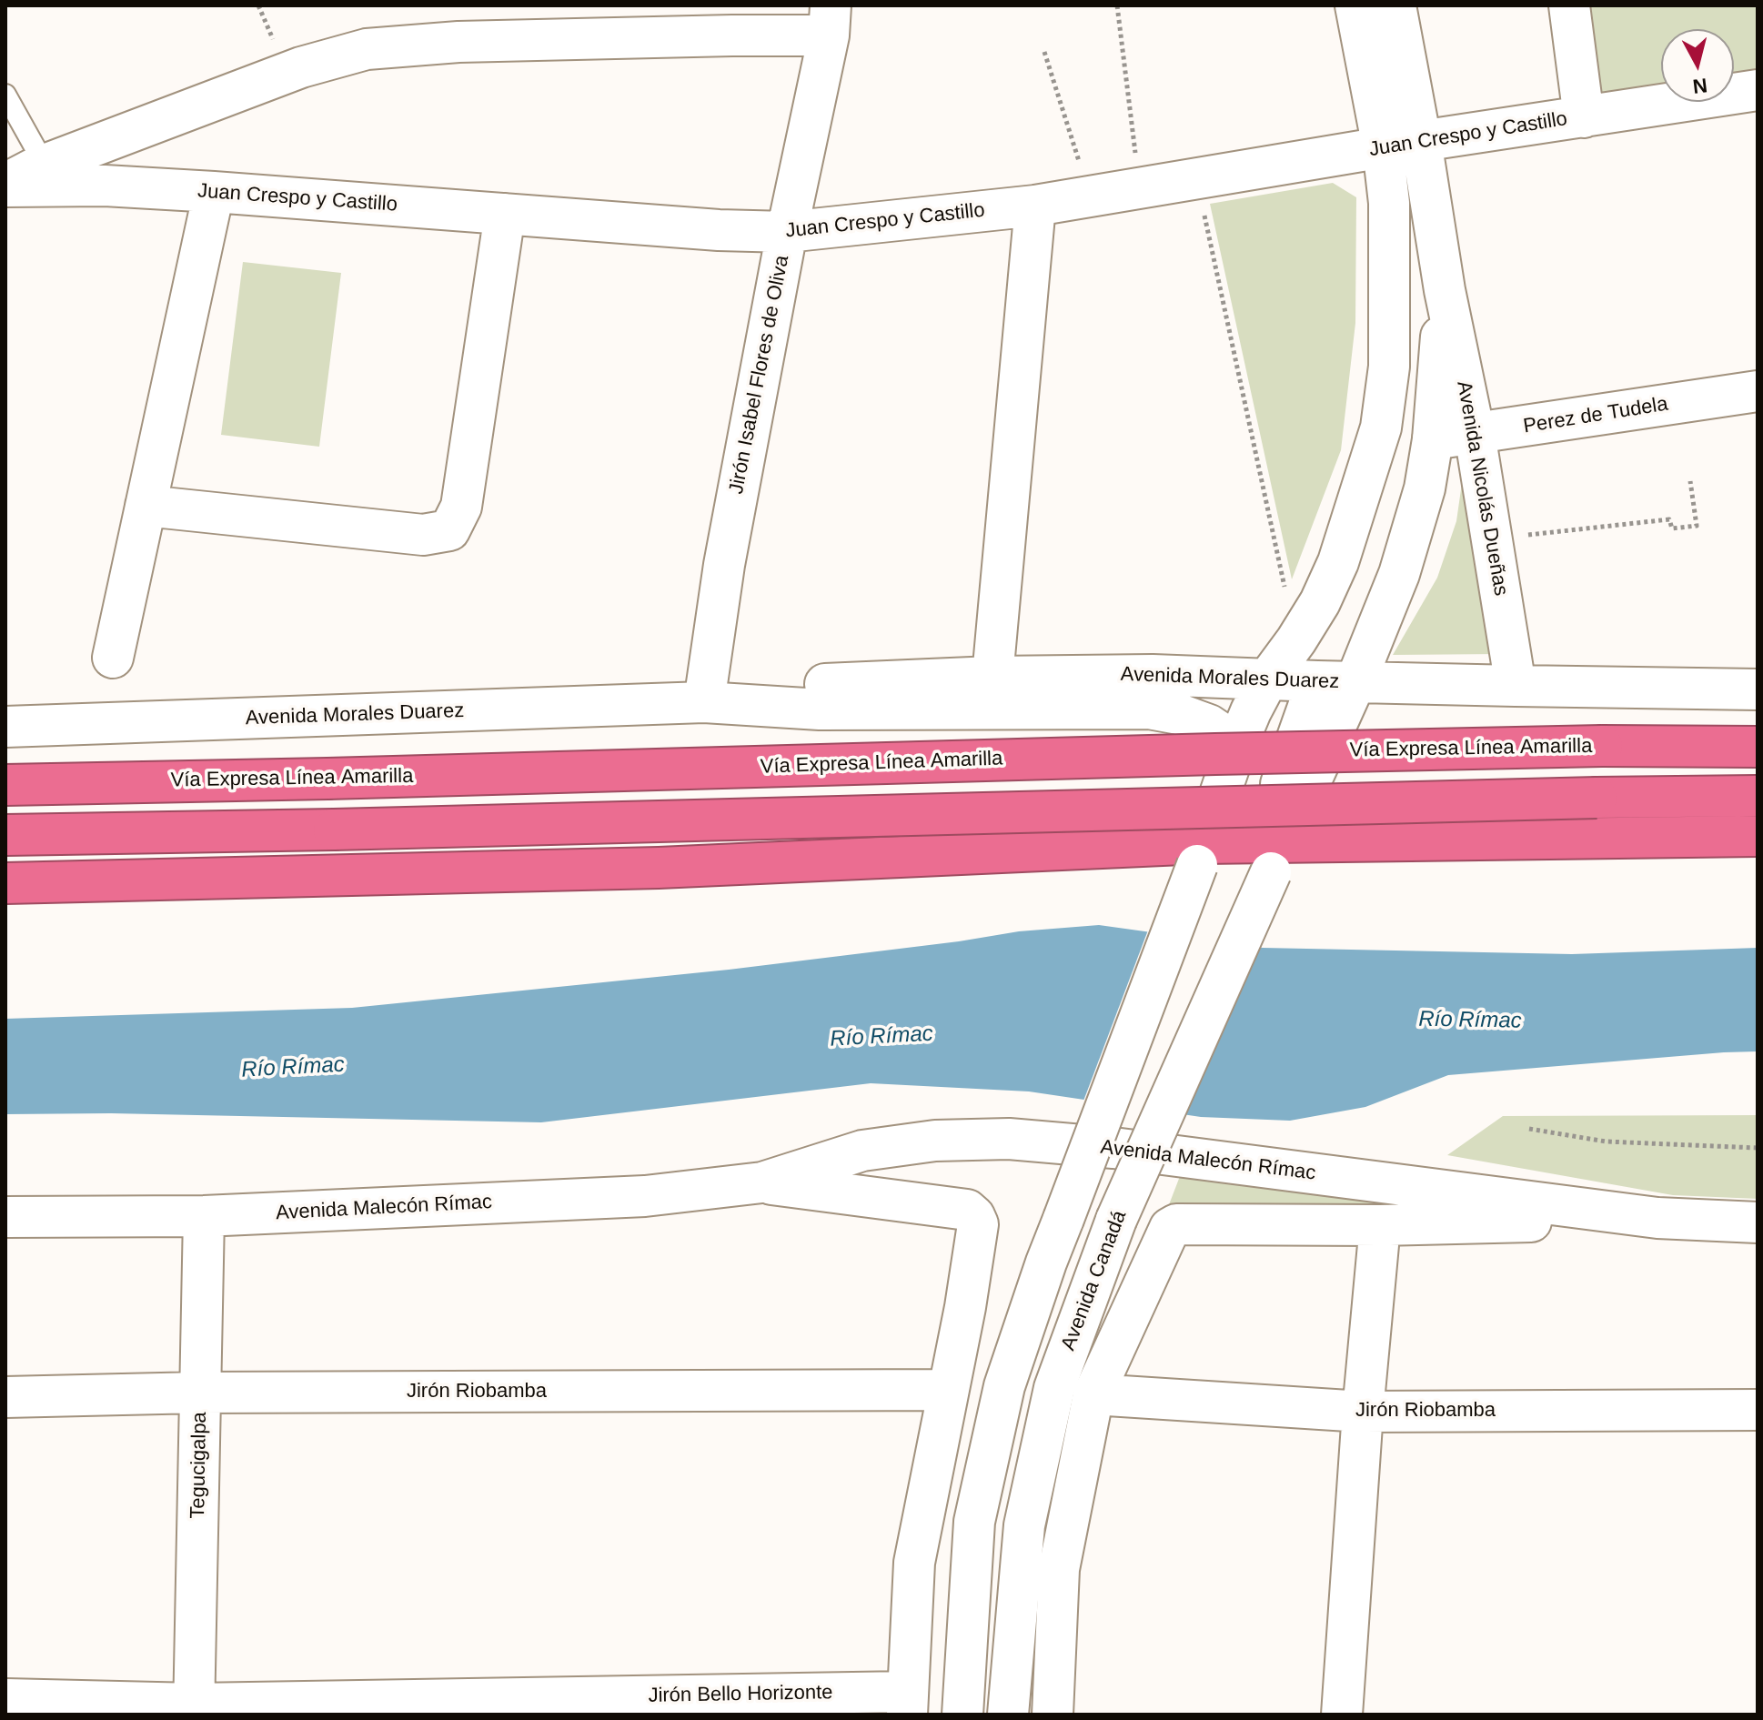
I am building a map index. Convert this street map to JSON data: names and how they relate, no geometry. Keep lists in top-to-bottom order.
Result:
{
  "streets": {
    "highway": ["Vía Expresa Línea Amarilla"],
    "street": [
      "Juan Crespo y Castillo",
      "Jirón Isabel Flores de Oliva",
      "Perez de Tudela",
      "Avenida Nicolás Dueñas",
      "Avenida Morales Duarez",
      "Avenida Malecón Rímac",
      "Avenida Canadá",
      "Jirón Riobamba",
      "Tegucigalpa",
      "Jirón Bello Horizonte"
    ]
  },
  "crossings": [
    ["Juan Crespo y Castillo", "Jirón Isabel Flores de Oliva"],
    ["Juan Crespo y Castillo", "Avenida Nicolás Dueñas"],
    ["Jirón Isabel Flores de Oliva", "Avenida Morales Duarez"],
    ["Perez de Tudela", "Avenida Nicolás Dueñas"],
    ["Avenida Nicolás Dueñas", "Avenida Morales Duarez"],
    ["Avenida Nicolás Dueñas", "Avenida Canadá"],
    ["Avenida Malecón Rímac", "Avenida Canadá"],
    ["Avenida Malecón Rímac", "Jirón Riobamba"],
    ["Avenida Malecón Rímac", "Tegucigalpa"],
    ["Avenida Canadá", "Jirón Riobamba"],
    ["Jirón Riobamba", "Tegucigalpa"],
    ["Tegucigalpa", "Jirón Bello Horizonte"]
  ],
  "water": ["Río Rímac"],
  "north": "bottom"
}
